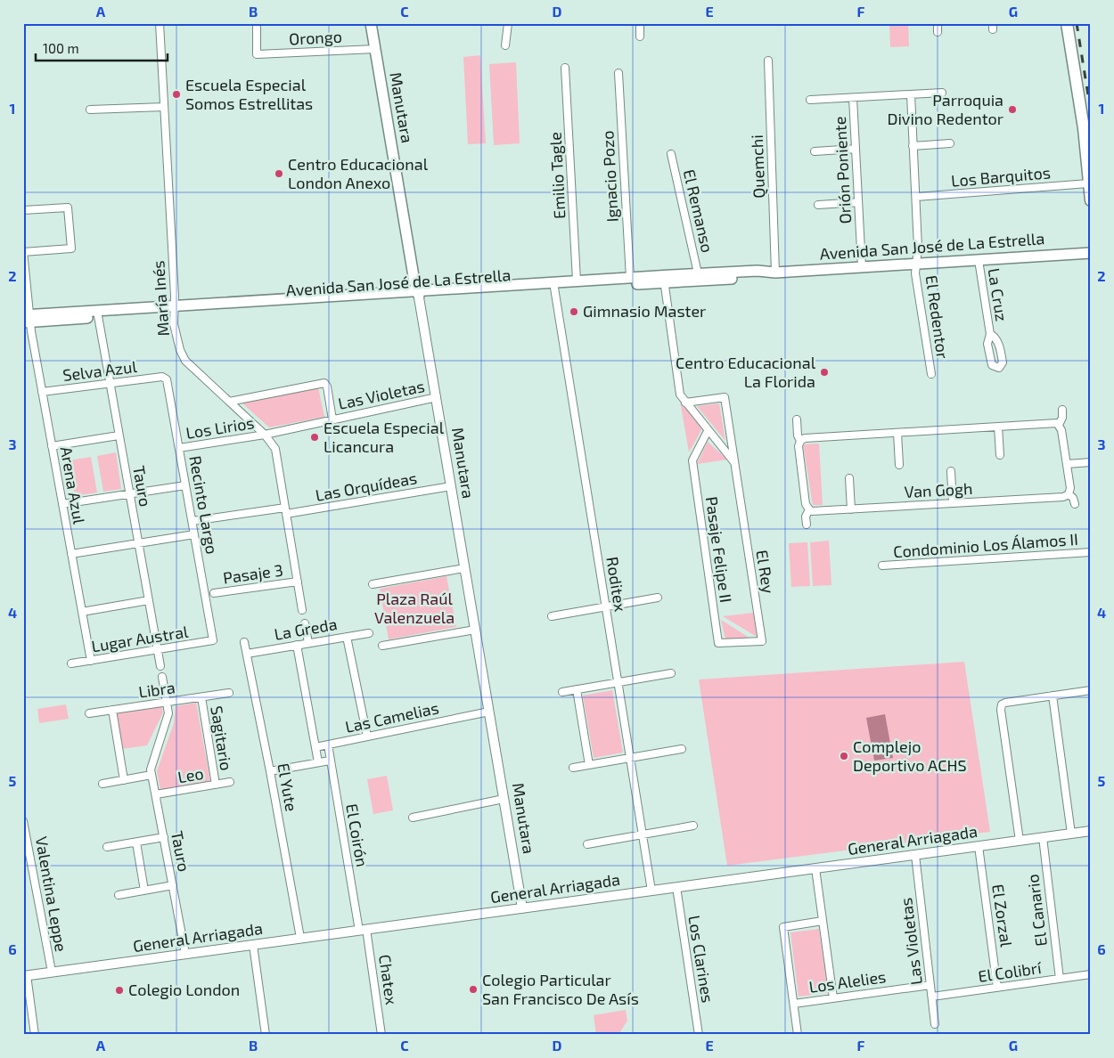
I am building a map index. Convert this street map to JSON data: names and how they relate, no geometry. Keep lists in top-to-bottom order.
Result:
{
  "streets": {
    "main road": ["Manutara", "Avenida San José de La Estrella"],
    "street": [
      "Orongo",
      "Quemchi",
      "Orión Poniente",
      "Emilio Tagle",
      "Ignacio Pozo",
      "Los Barquitos",
      "El Remanso",
      "La Cruz",
      "María Inés",
      "El Redentor",
      "Selva Azul",
      "Las Violetas",
      "Los Lirios",
      "Arena Azul",
      "Tauro",
      "Las Orquídeas",
      "Van Gogh",
      "Recinto Largo",
      "Condominio Los Álamos II",
      "Pasaje Felipe II",
      "El Rey",
      "Pasaje 3",
      "Roditex",
      "La Greda",
      "Lugar Austral",
      "Libra",
      "Las Camelias",
      "Sagitario",
      "Leo",
      "El Yute",
      "El Coirón",
      "General Arriagada",
      "Valentina Leppe",
      "El Canario",
      "El Zorzal",
      "Los Clarines",
      "El Colibrí",
      "Chatex",
      "Los Alelies"
    ]
  },
  "crossings": [
    ["Orongo", "Manutara"],
    ["Manutara", "Avenida San José de La Estrella"],
    ["Manutara", "Las Violetas"],
    ["Manutara", "Las Orquídeas"],
    ["Manutara", "Las Camelias"],
    ["Manutara", "General Arriagada"],
    ["Quemchi", "Avenida San José de La Estrella"],
    ["Orión Poniente", "Avenida San José de La Estrella"],
    ["Emilio Tagle", "Avenida San José de La Estrella"],
    ["Ignacio Pozo", "Avenida San José de La Estrella"],
    ["Los Barquitos", "El Redentor"],
    ["El Remanso", "Avenida San José de La Estrella"],
    ["Avenida San José de La Estrella", "La Cruz"],
    ["Avenida San José de La Estrella", "María Inés"],
    ["Avenida San José de La Estrella", "El Redentor"],
    ["Avenida San José de La Estrella", "Arena Azul"],
    ["Avenida San José de La Estrella", "Tauro"],
    ["Avenida San José de La Estrella", "Roditex"],
    ["María Inés", "Las Violetas"],
    ["María Inés", "Los Lirios"],
    ["María Inés", "Las Orquídeas"],
    ["María Inés", "Pasaje 3"],
    ["Selva Azul", "Arena Azul"],
    ["Selva Azul", "Tauro"],
    ["Selva Azul", "Recinto Largo"],
    ["Las Violetas", "Los Lirios"],
    ["Las Violetas", "General Arriagada"],
    ["Las Violetas", "El Colibrí"],
    ["Las Violetas", "Los Alelies"],
    ["Los Lirios", "Recinto Largo"],
    ["Arena Azul", "Lugar Austral"],
    ["Tauro", "Lugar Austral"],
    ["Tauro", "Libra"],
    ["Tauro", "Leo"],
    ["Tauro", "General Arriagada"],
    ["Las Orquídeas", "Recinto Largo"],
    ["Recinto Largo", "Lugar Austral"],
    ["Pasaje Felipe II", "El Rey"],
    ["Roditex", "General Arriagada"],
    ["La Greda", "El Yute"],
    ["Libra", "Sagitario"],
    ["Las Camelias", "El Coirón"],
    ["Sagitario", "Leo"],
    ["El Yute", "General Arriagada"],
    ["El Coirón", "General Arriagada"],
    ["El Coirón", "Chatex"],
    ["General Arriagada", "Valentina Leppe"],
    ["General Arriagada", "El Canario"],
    ["General Arriagada", "El Zorzal"],
    ["General Arriagada", "Los Clarines"],
    ["General Arriagada", "Chatex"],
    ["El Canario", "El Colibrí"],
    ["El Zorzal", "El Colibrí"]
  ],
  "parks": ["Plaza Raúl Valenzuela"],
  "places": [
    "Escuela Especial Somos Estrellitas",
    "Parroquia Divino Redentor",
    "Centro Educacional London Anexo",
    "Gimnasio Master",
    "Centro Educacional La Florida",
    "Escuela Especial Licancura",
    "Complejo Deportivo ACHS",
    "Colegio Particular San Francisco De Asís",
    "Colegio London"
  ],
  "scale_bar": "100 m",
  "grid": {
    "columns": [
      "A",
      "B",
      "C",
      "D",
      "E",
      "F",
      "G"
    ],
    "rows": [
      "1",
      "2",
      "3",
      "4",
      "5",
      "6"
    ]
  }
}
